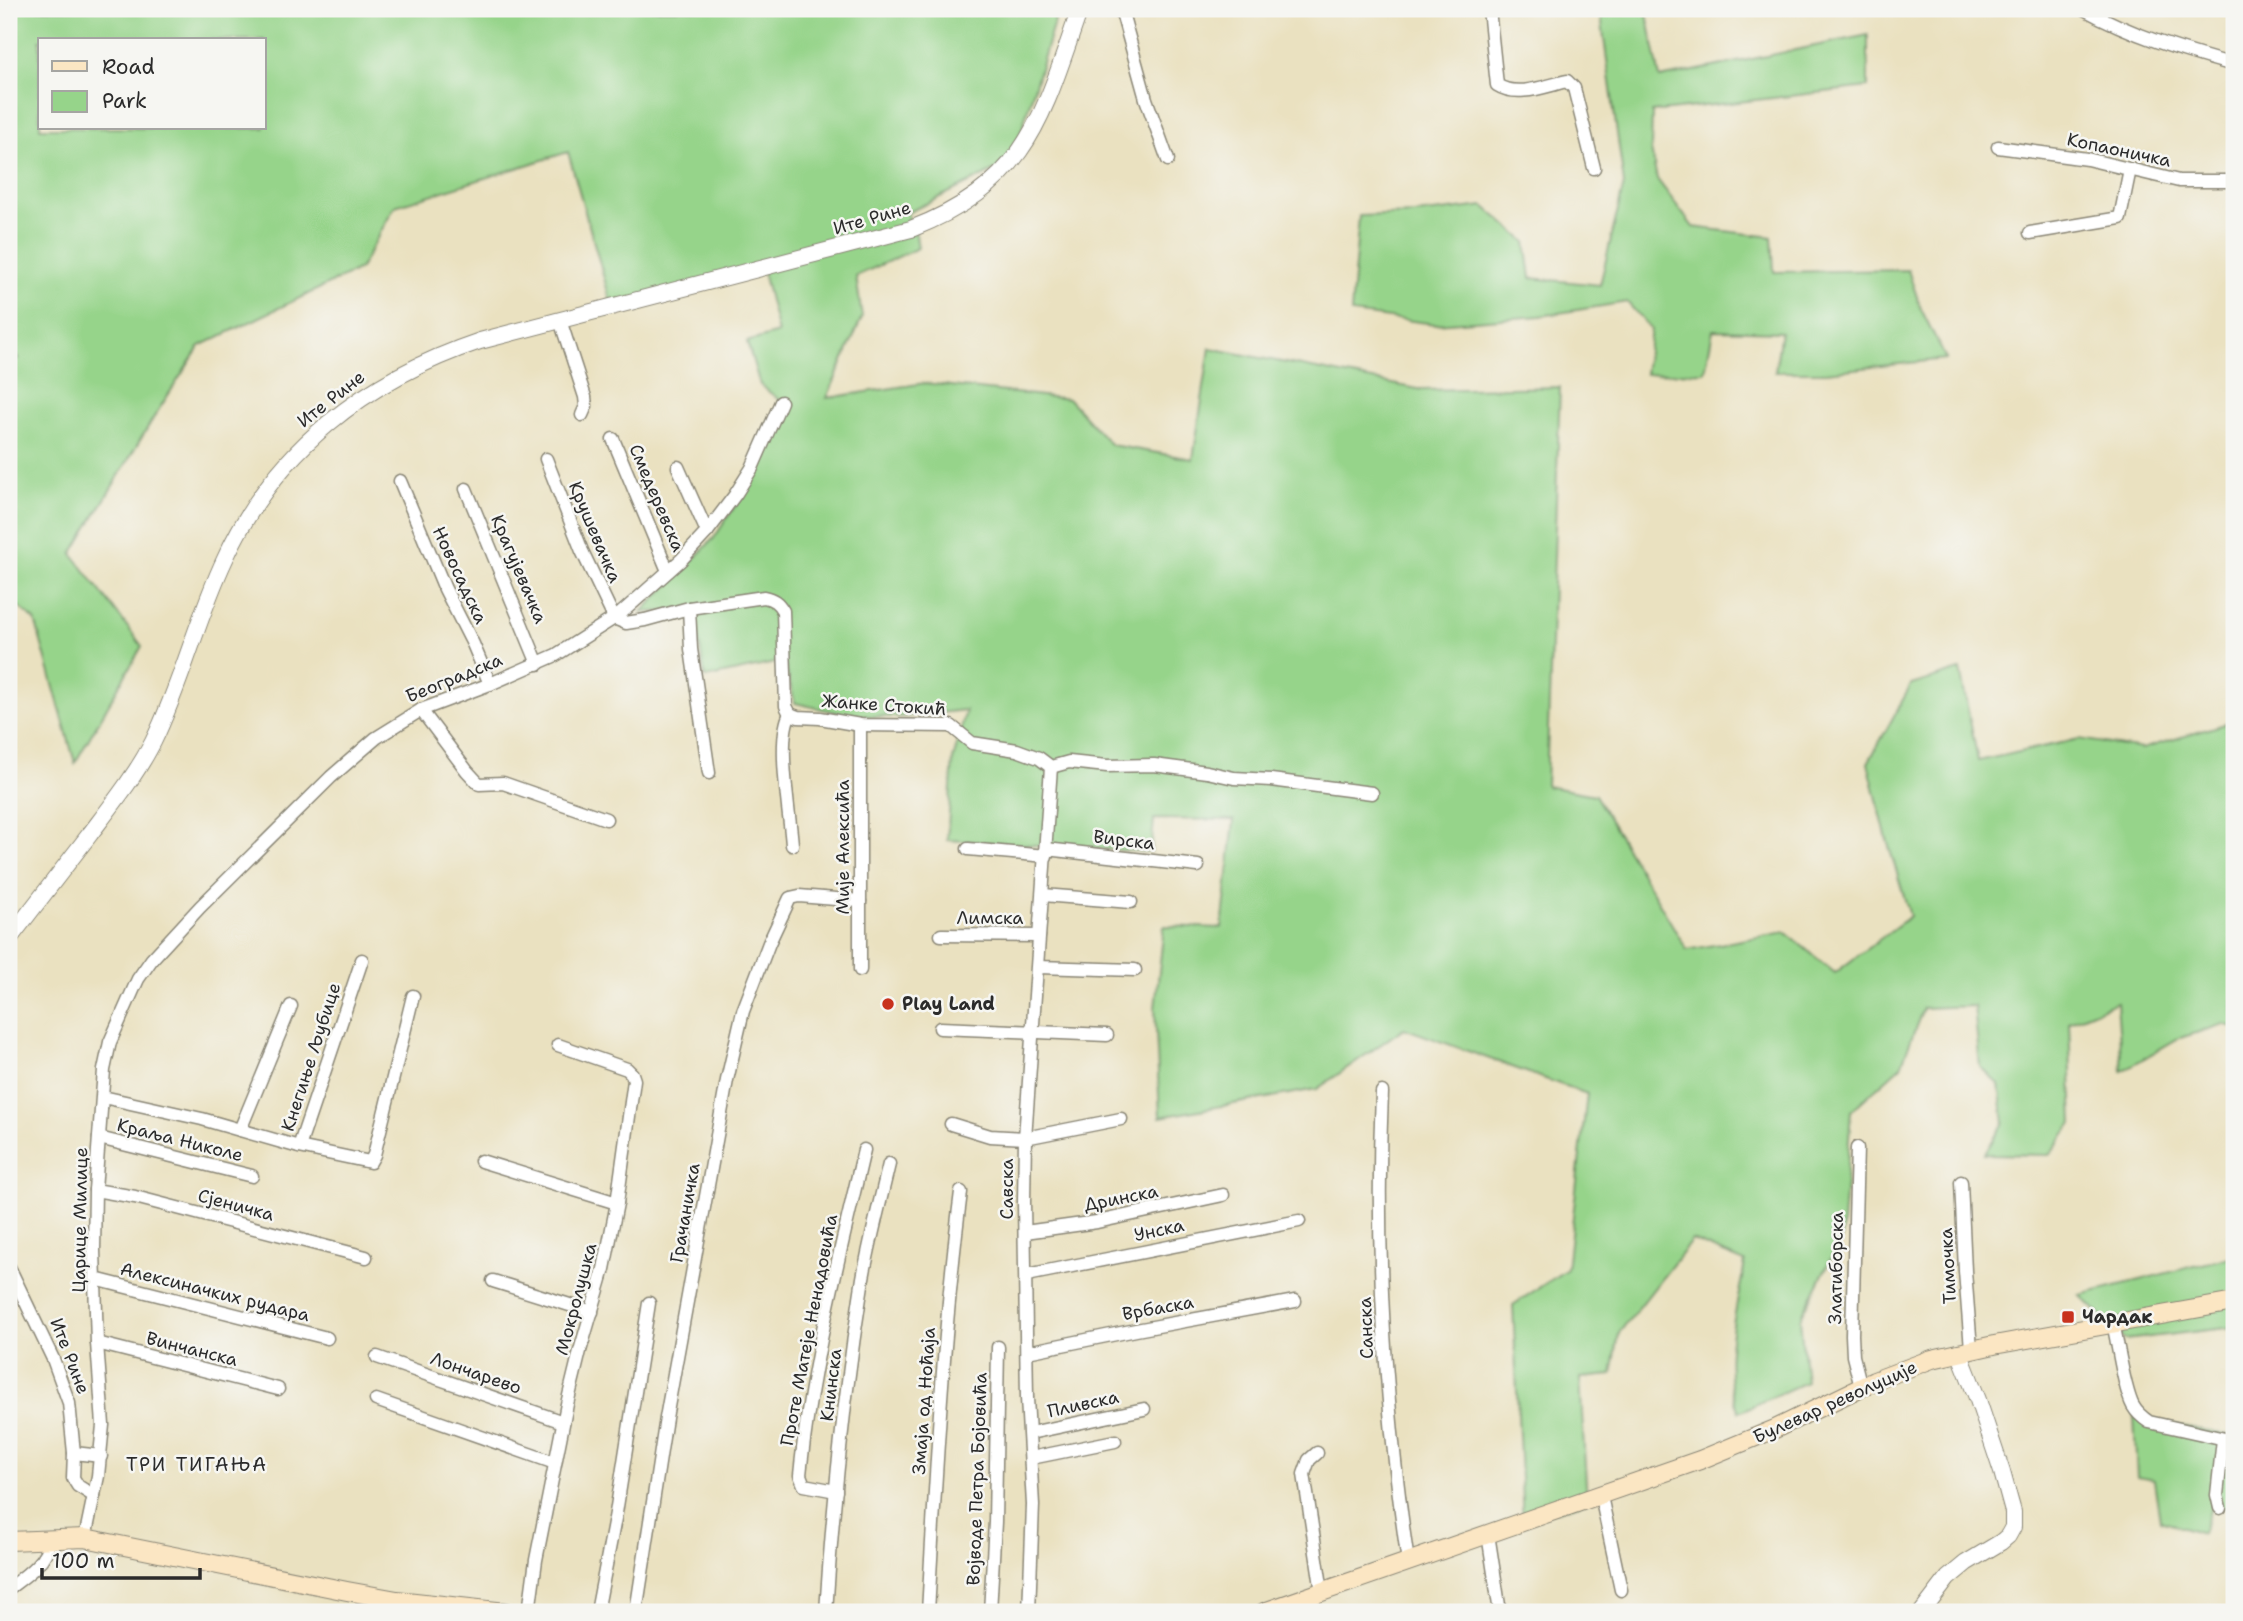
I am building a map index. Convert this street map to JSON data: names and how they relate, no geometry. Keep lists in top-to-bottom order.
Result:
{
  "streets": {
    "main road": ["Булевар револуције"],
    "street": [
      "Копаоничка",
      "Ите Рине",
      "Смедеревска",
      "Крушевачка",
      "Крагујевачка",
      "Новосадска",
      "Београдска",
      "Жанке Стокић",
      "Вирска",
      "Мије Алексића",
      "Лимска",
      "Кнегиње Љубице",
      "Краља Николе",
      "Савска",
      "Дринска",
      "Сјеничка",
      "Грачаничка",
      "Царице Милице",
      "Унска",
      "Тимочка",
      "Златиборска",
      "Алексиначких рудара",
      "Мокролушка",
      "Врбаска",
      "Санска",
      "Проте Матеје Ненадовића",
      "Винчанска",
      "Лончарево",
      "Книнска",
      "Змаја од Ноћаја",
      "Пливска",
      "Војводе Петра Бојовића"
    ]
  },
  "crossings": [
    ["Ите Рине", "Царице Милице"],
    ["Смедеревска", "Београдска"],
    ["Крушевачка", "Београдска"],
    ["Крагујевачка", "Београдска"],
    ["Новосадска", "Београдска"],
    ["Београдска", "Царице Милице"],
    ["Жанке Стокић", "Мије Алексића"],
    ["Жанке Стокић", "Савска"],
    ["Вирска", "Савска"],
    ["Мије Алексића", "Грачаничка"],
    ["Лимска", "Савска"],
    ["Кнегиње Љубице", "Царице Милице"],
    ["Краља Николе", "Царице Милице"],
    ["Савска", "Дринска"],
    ["Савска", "Унска"],
    ["Савска", "Врбаска"],
    ["Савска", "Пливска"],
    ["Сјеничка", "Царице Милице"],
    ["Царице Милице", "Алексиначких рудара"],
    ["Царице Милице", "Винчанска"],
    ["Тимочка", "Булевар револуције"],
    ["Златиборска", "Булевар револуције"],
    ["Мокролушка", "Лончарево"],
    ["Санска", "Булевар револуције"],
    ["Проте Матеје Ненадовића", "Книнска"]
  ],
  "districts": ["ТРИ ТИГАЊА"],
  "places": {
    "other": ["Play Land"],
    "transit": ["Чардак"]
  },
  "legend": ["Road", "Park"],
  "scale_bar": "100 m"
}
